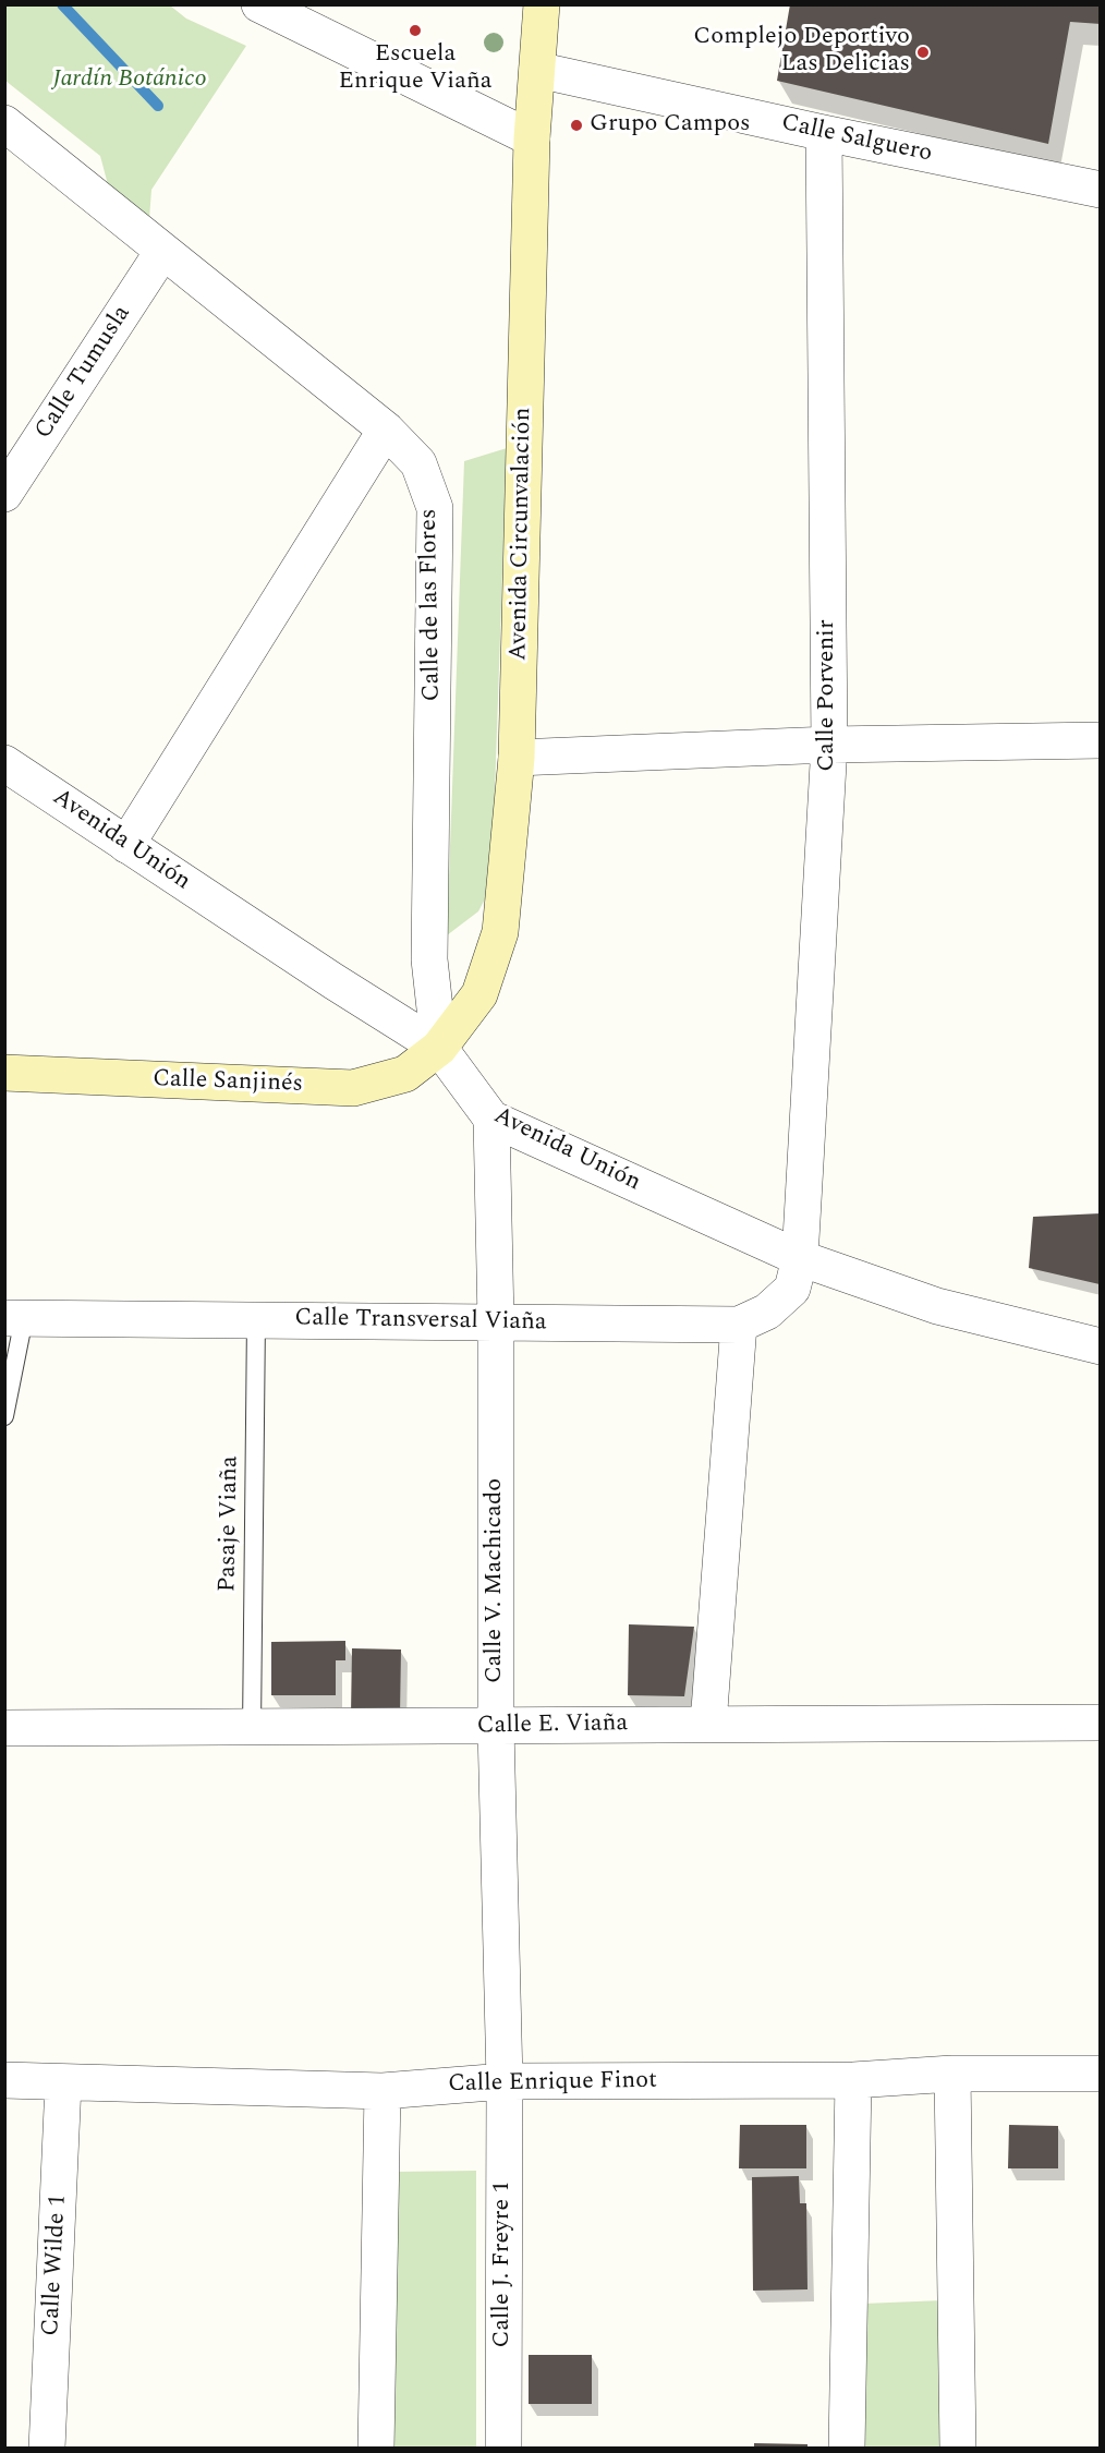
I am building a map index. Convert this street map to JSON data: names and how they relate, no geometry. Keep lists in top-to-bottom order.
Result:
{
  "streets": {
    "main road": ["Avenida Circunvalación", "Calle Sanjinés"],
    "street": [
      "Calle Salguero",
      "Calle Tumusla",
      "Calle de las Flores",
      "Calle Porvenir",
      "Avenida Unión",
      "Calle Transversal Viaña",
      "Calle V. Machicado",
      "Calle E. Viaña",
      "Calle Enrique Finot",
      "Calle J. Freyre 1",
      "Calle Wilde 1"
    ],
    "lane": ["Pasaje Viaña"]
  },
  "crossings": [
    ["Calle Salguero", "Avenida Circunvalación"],
    ["Calle Salguero", "Calle Porvenir"],
    ["Calle Tumusla", "Calle de las Flores"],
    ["Avenida Circunvalación", "Calle de las Flores"],
    ["Avenida Circunvalación", "Avenida Unión"],
    ["Avenida Circunvalación", "Calle Sanjinés"],
    ["Calle de las Flores", "Avenida Unión"],
    ["Calle de las Flores", "Calle Sanjinés"],
    ["Calle Porvenir", "Avenida Unión"],
    ["Calle Porvenir", "Calle Transversal Viaña"],
    ["Avenida Unión", "Calle Sanjinés"],
    ["Avenida Unión", "Calle Transversal Viaña"],
    ["Avenida Unión", "Calle V. Machicado"],
    ["Calle Transversal Viaña", "Pasaje Viaña"],
    ["Calle Transversal Viaña", "Calle V. Machicado"],
    ["Pasaje Viaña", "Calle E. Viaña"],
    ["Calle V. Machicado", "Calle E. Viaña"],
    ["Calle V. Machicado", "Calle Enrique Finot"],
    ["Calle V. Machicado", "Calle J. Freyre 1"],
    ["Calle Enrique Finot", "Calle J. Freyre 1"],
    ["Calle Enrique Finot", "Calle Wilde 1"]
  ],
  "parks": ["Jardín Botánico"],
  "places": ["Escuela Enrique Viaña", "Complejo Deportivo Las Delicias", "Grupo Campos"]
}
